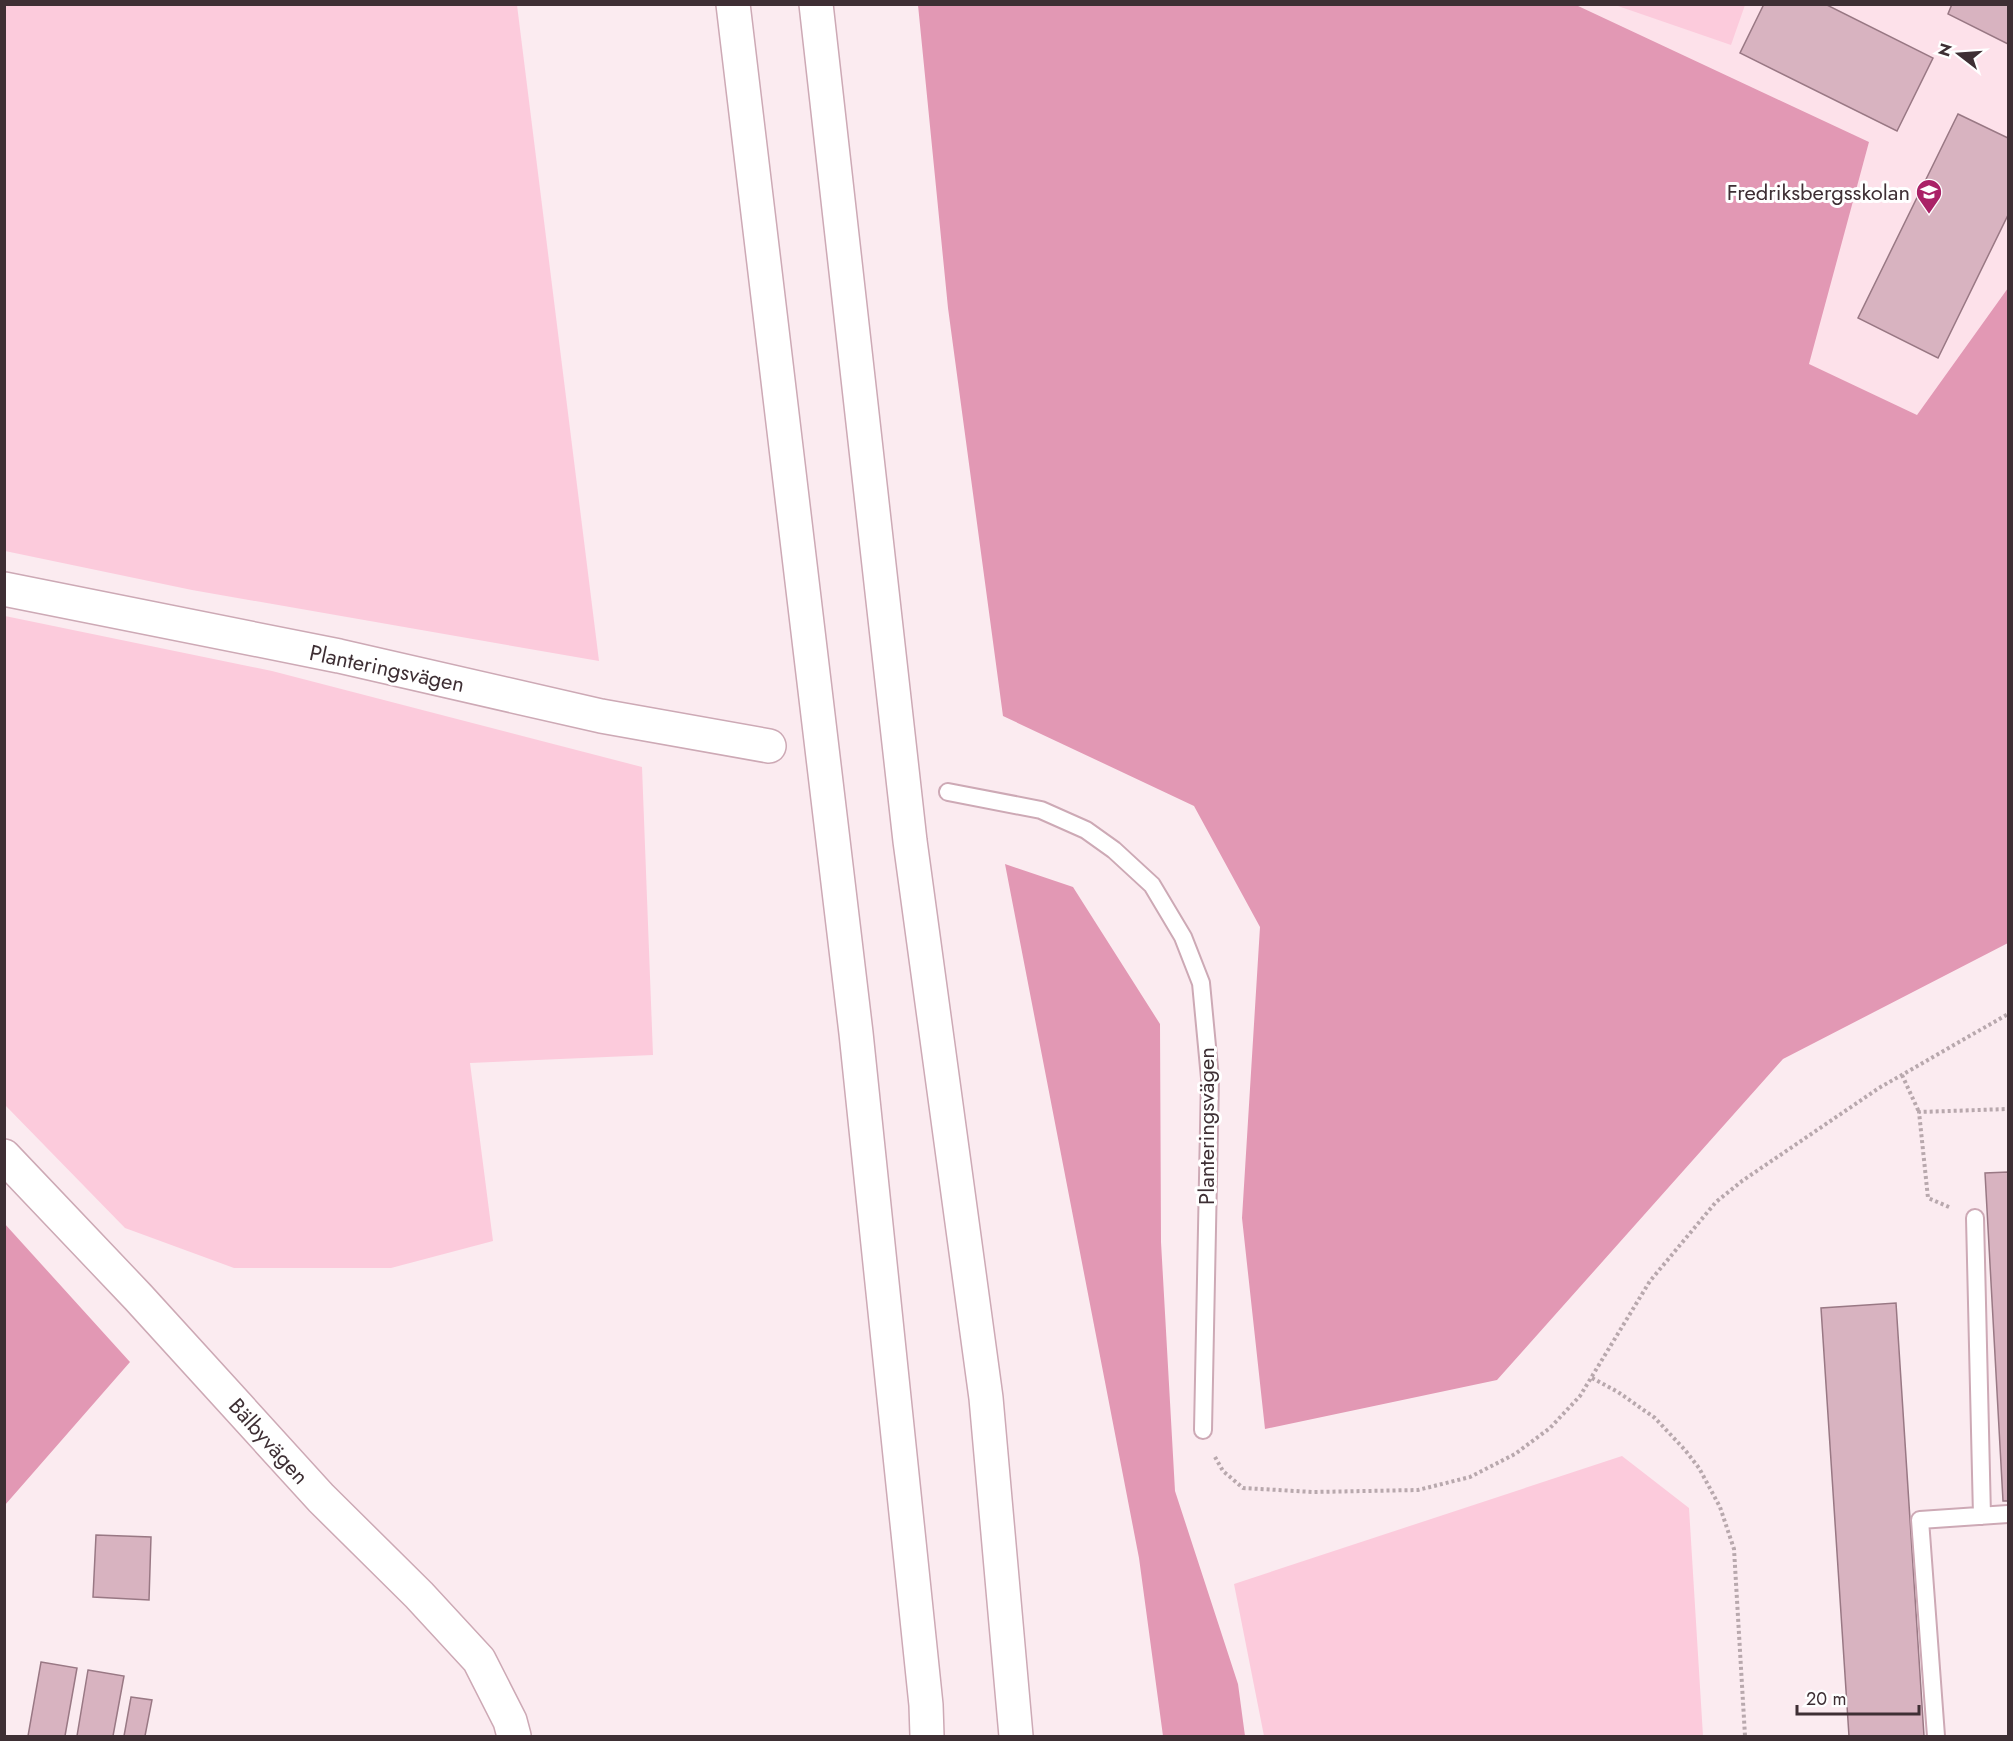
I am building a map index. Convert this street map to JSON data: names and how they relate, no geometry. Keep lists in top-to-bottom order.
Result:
{
  "streets": {
    "main road": ["Planteringsvägen", "Bälbyvägen"]
  },
  "places": {
    "school or university": ["Fredriksbergsskolan"]
  },
  "scale_bar": "20 m",
  "north": "left"
}
